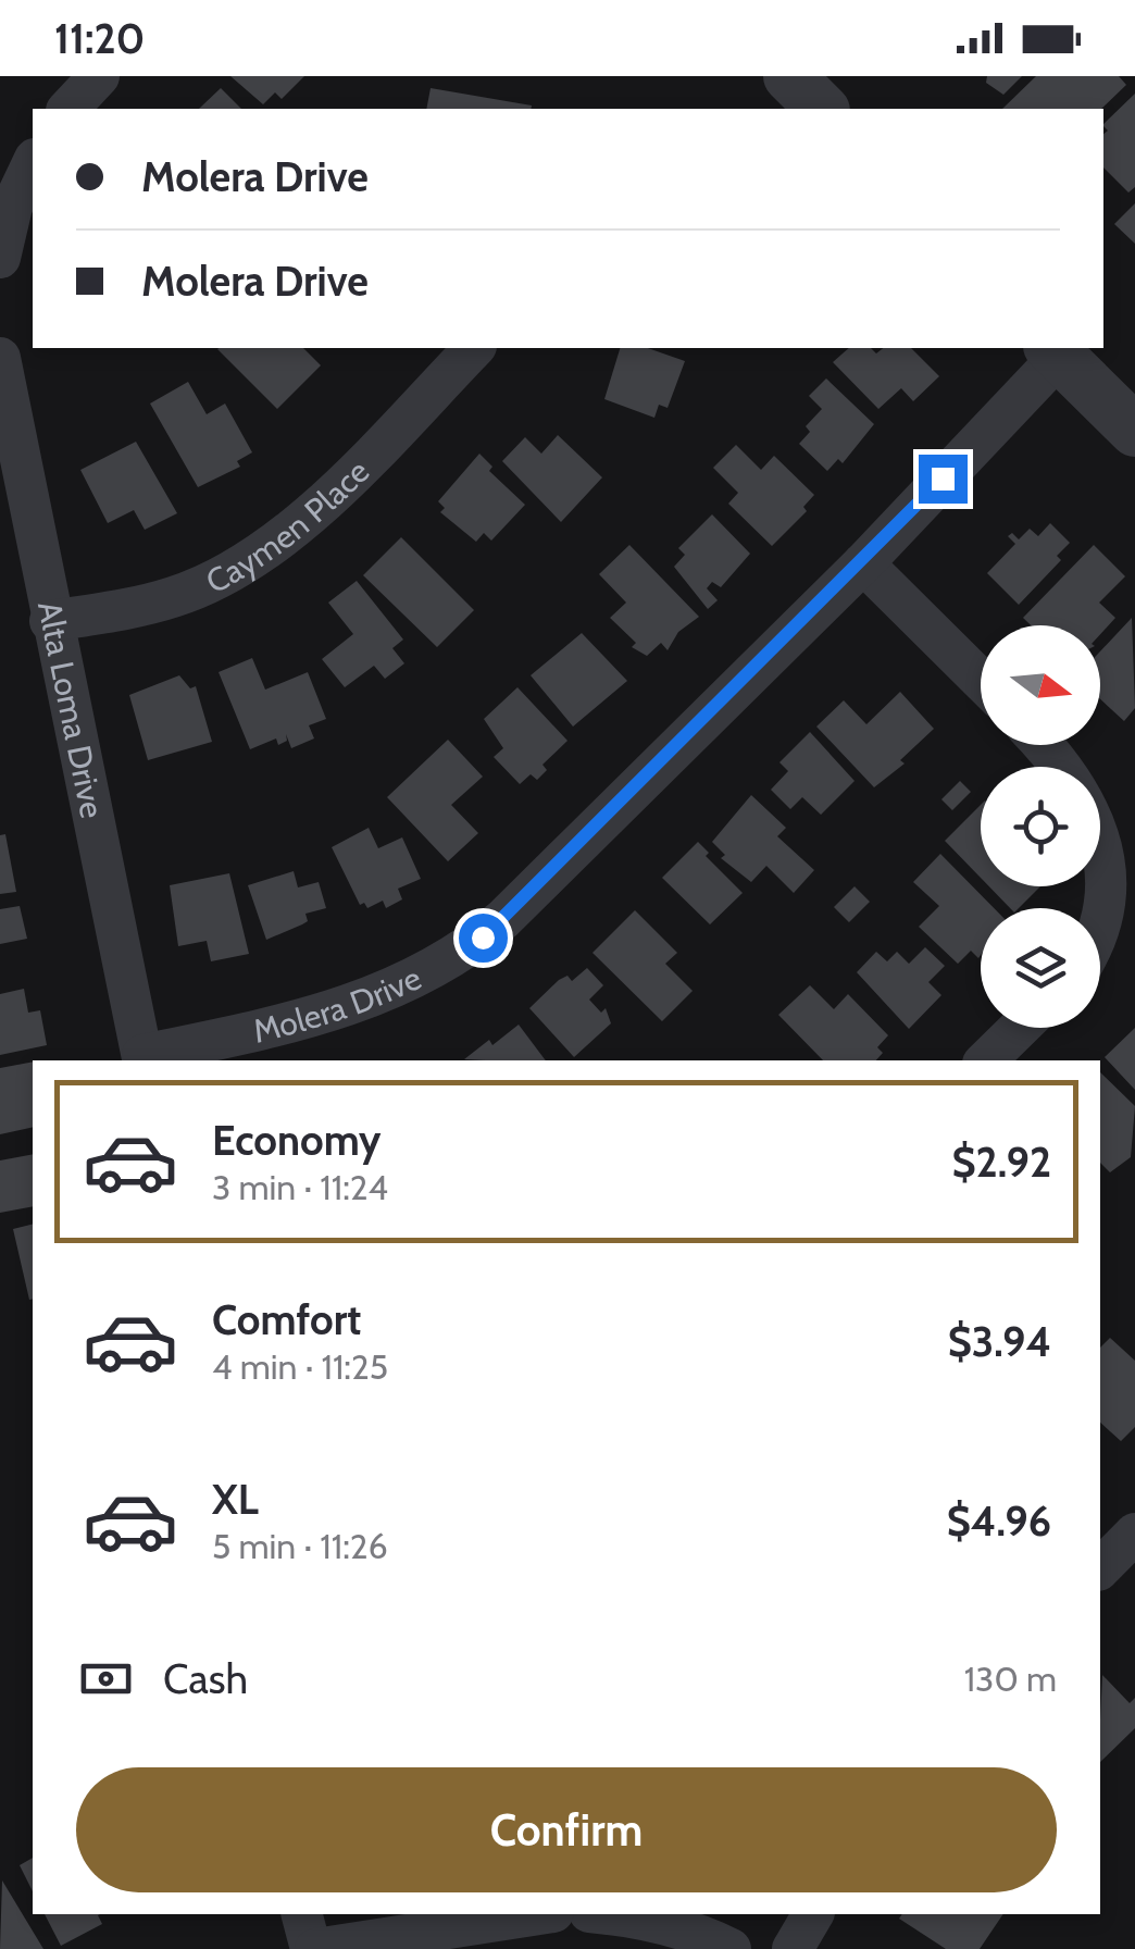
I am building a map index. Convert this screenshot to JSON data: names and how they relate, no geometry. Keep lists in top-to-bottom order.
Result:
{
  "streets": {
    "street": ["Caymen Place", "Alta Loma Drive", "Molera Drive"]
  },
  "crossings": [
    ["Caymen Place", "Alta Loma Drive"],
    ["Alta Loma Drive", "Molera Drive"]
  ],
  "north": "right",
  "page": {
    "status": "11:20",
    "banner": ["Molera Drive", "Molera Drive"],
    "list": [
      {
        "name": "Economy",
        "note": "3 min · 11:24",
        "value": "$2.92"
      },
      {
        "name": "Comfort",
        "note": "4 min · 11:25",
        "value": "$3.94"
      },
      {
        "name": "XL",
        "note": "5 min · 11:26",
        "value": "$4.96"
      }
    ],
    "pay": ["Cash", "130 m"],
    "buttons": "Confirm"
  }
}
